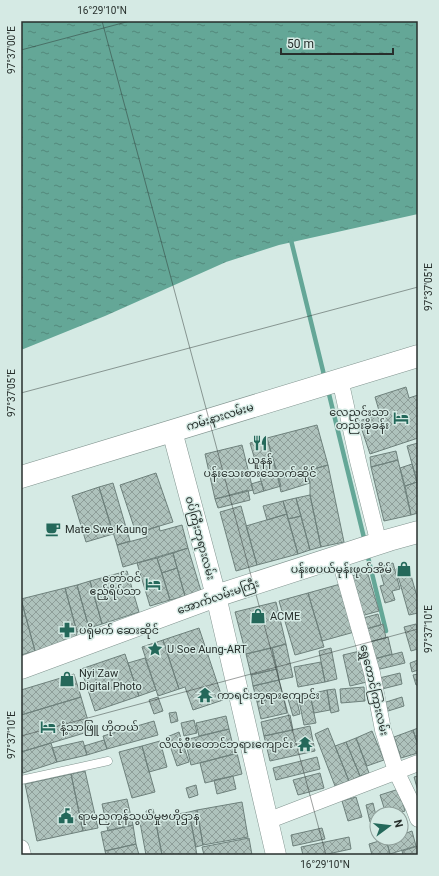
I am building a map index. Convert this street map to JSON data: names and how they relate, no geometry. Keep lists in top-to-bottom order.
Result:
{
  "streets": {
    "main road": ["ကမ်းနားလမ်းမ", "အောက်လမ်းမကြီး"],
    "street": ["ဝပ်ကြီးဘုရားလမ်း", "ရွှေတောင်ကြားလမ်း"]
  },
  "crossings": [
    ["ကမ်းနားလမ်းမ", "ဝပ်ကြီးဘုရားလမ်း"],
    ["ဝပ်ကြီးဘုရားလမ်း", "အောက်လမ်းမကြီး"],
    ["အောက်လမ်းမကြီး", "ရွှေတောင်ကြားလမ်း"]
  ],
  "places": {
    "hotel": ["လေညင်းသာ တည်းခိုခန်း", "တော်ဝင် ဧည့်ရိပ်သာ", "နံ့သာဖြူ ဟိုတယ်"],
    "restaurant": ["ယူနန် ပန်းသေးစားသောက်ဆိုင်"],
    "cafe": ["Mate Swe Kaung"],
    "shop": ["ပန်းစပယ်မုန်းဖုတ်အိမ်", "ACME", "Nyi Zaw Digital Photo"],
    "pharmacy": ["ပရိုမက် ဆေးဆိုင်"],
    "place": ["U Soe Aung-ART"],
    "temple": ["ကာရင်းဘုရားကျောင်း", "လိလုံစီးတောင်ဘုရားကျောင်း"],
    "public building": ["ရာမညကုန်သွယ်မှုဗဟိုဌာန"]
  },
  "scale_bar": "50 m",
  "north": "right",
  "coordinates": [
    "16°29'10\"N",
    "97°37'00\"E",
    "97°37'05\"E",
    "97°37'10\"E"
  ]
}
